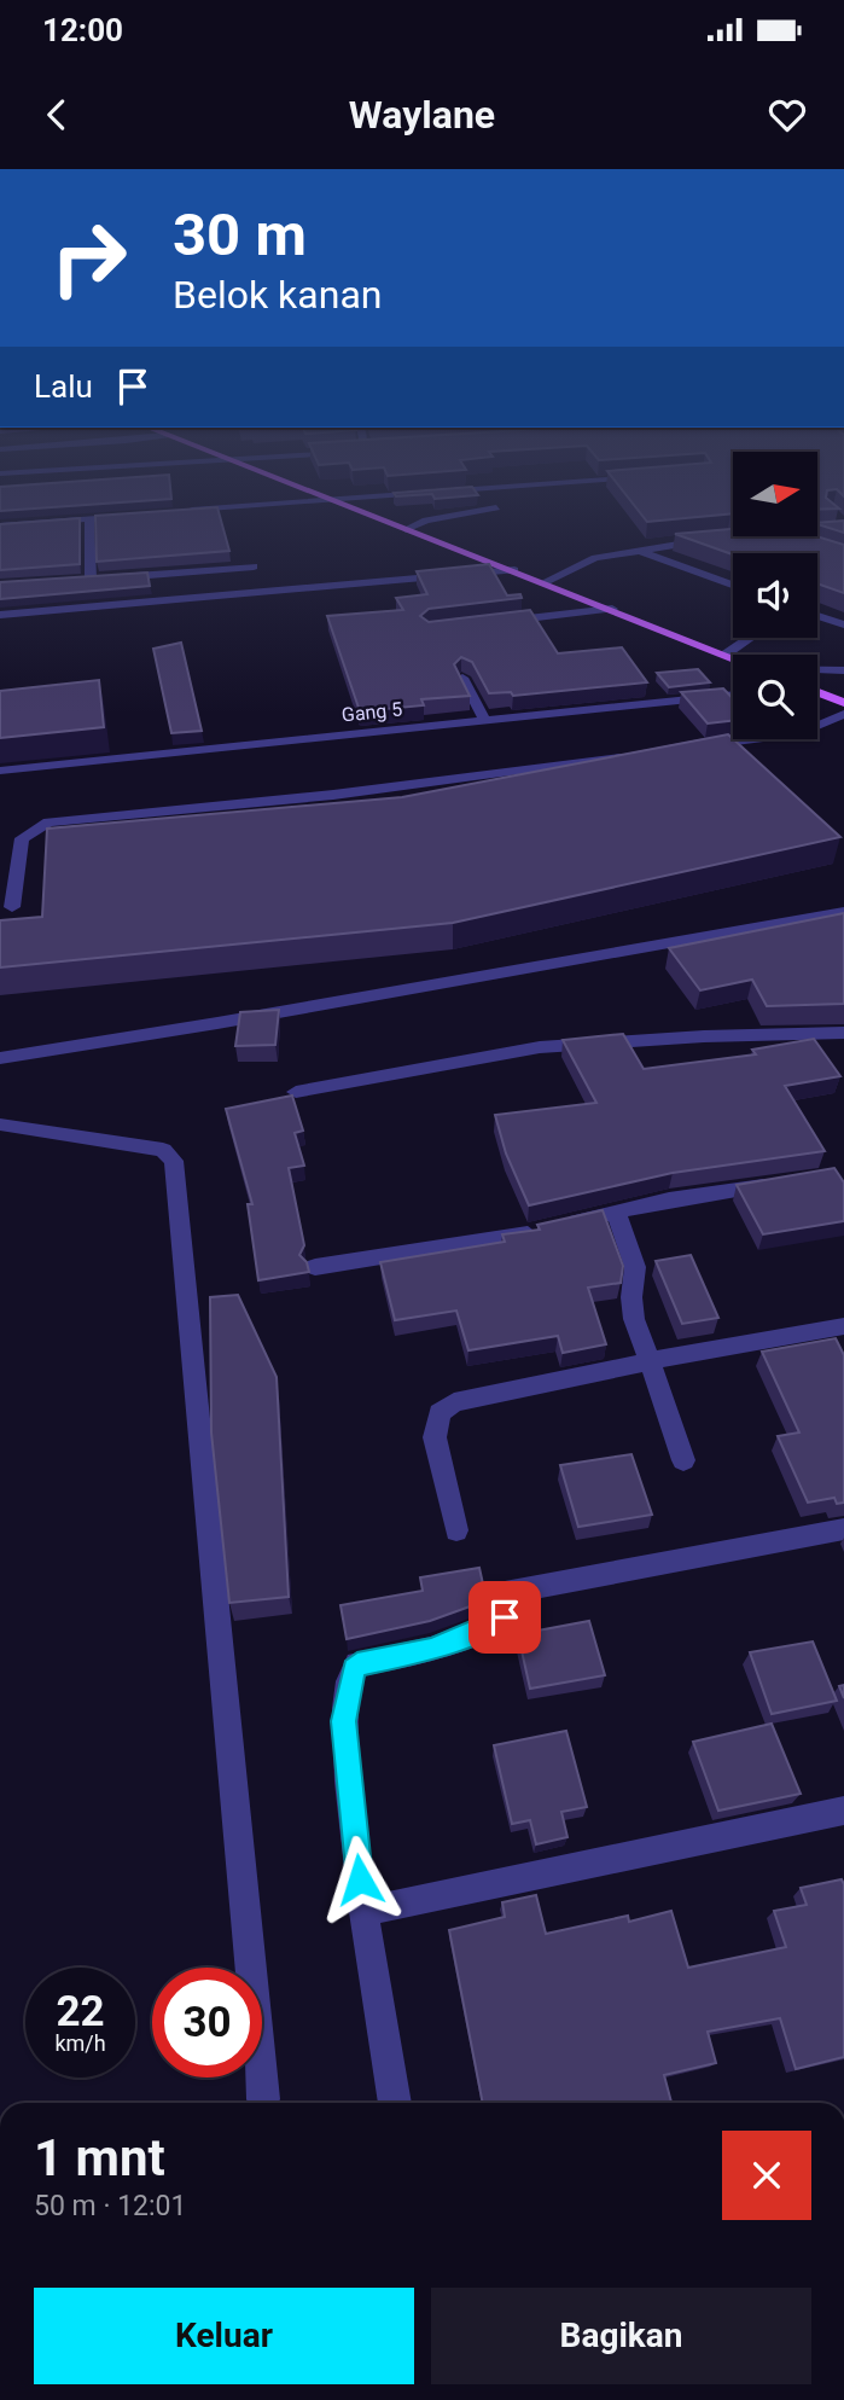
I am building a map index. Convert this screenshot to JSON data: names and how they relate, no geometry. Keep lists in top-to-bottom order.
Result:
{
  "streets": {
    "street": ["Gang 5"]
  },
  "north": "right",
  "page": {
    "status": "12:00",
    "header": "Waylane",
    "turn": ["30 m", "Belok kanan"],
    "then": "Lalu",
    "speed": "22 km/h",
    "limit": "30",
    "heading": ["1 mnt", "50 m · 12:01"],
    "buttons": ["Keluar", "Bagikan"]
  }
}
